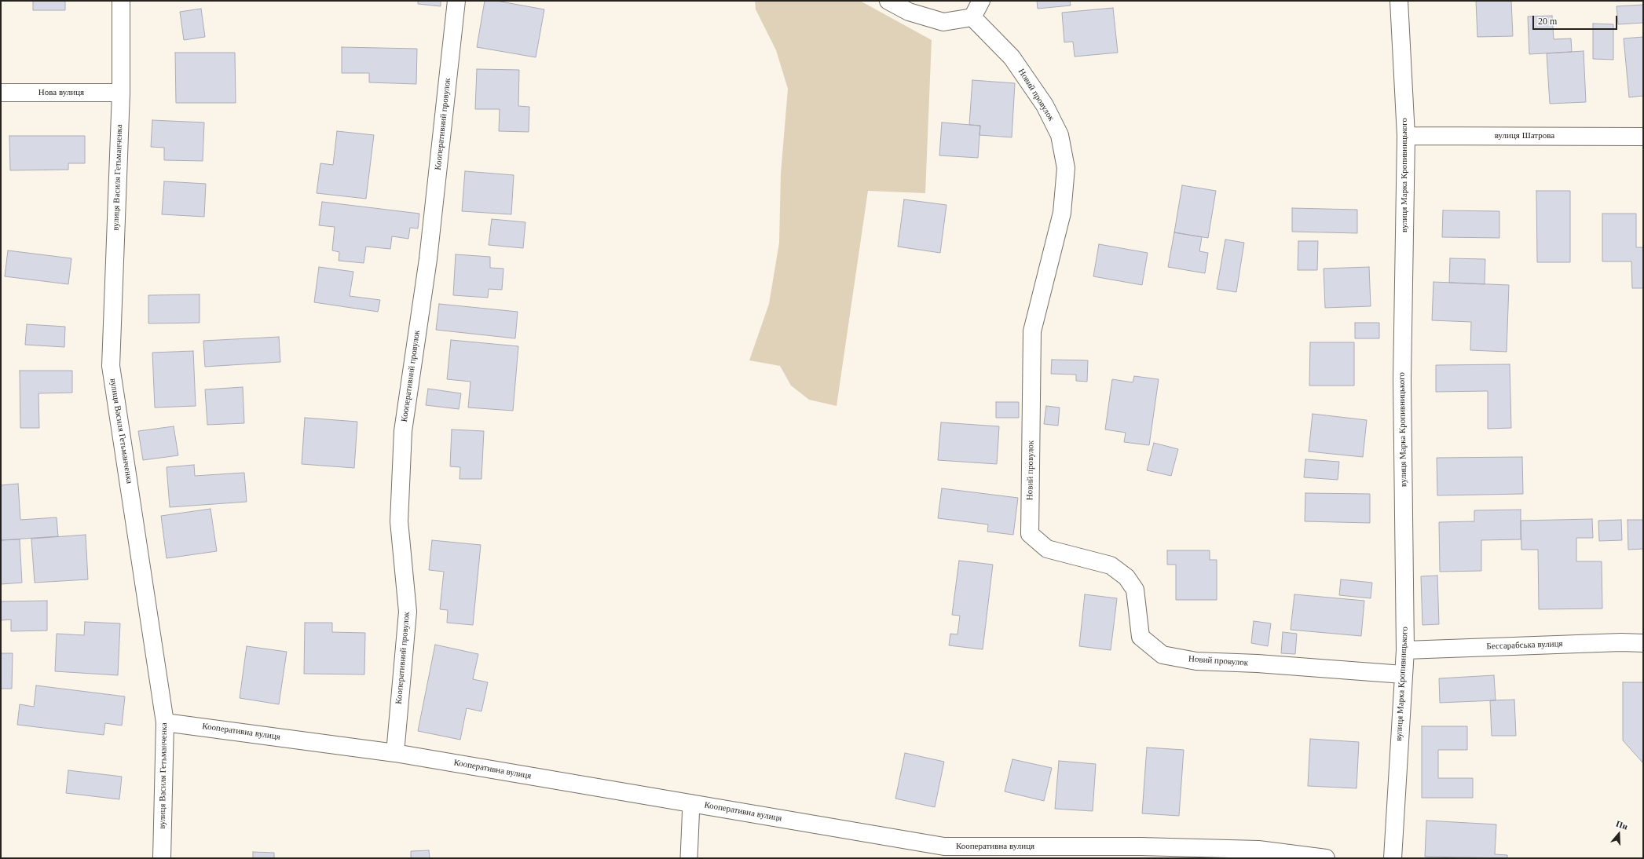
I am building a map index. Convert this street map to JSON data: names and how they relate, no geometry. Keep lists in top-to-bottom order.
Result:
{
  "streets": {
    "street": [
      "Нова вулиця",
      "Новий провулок",
      "Кооперативний провулок",
      "вулиця Шатрова",
      "вулиця Марка Кропивницького",
      "вулиця Василя Гетьманченка",
      "Бессарабська вулиця",
      "Кооперативна вулиця"
    ]
  },
  "crossings": [
    ["Нова вулиця", "вулиця Василя Гетьманченка"],
    ["Новий провулок", "вулиця Марка Кропивницького"],
    ["Кооперативний провулок", "Кооперативна вулиця"],
    ["вулиця Шатрова", "вулиця Марка Кропивницького"],
    ["вулиця Марка Кропивницького", "Бессарабська вулиця"],
    ["вулиця Василя Гетьманченка", "Кооперативна вулиця"]
  ],
  "scale_bar": "20 m",
  "north": "top"
}
